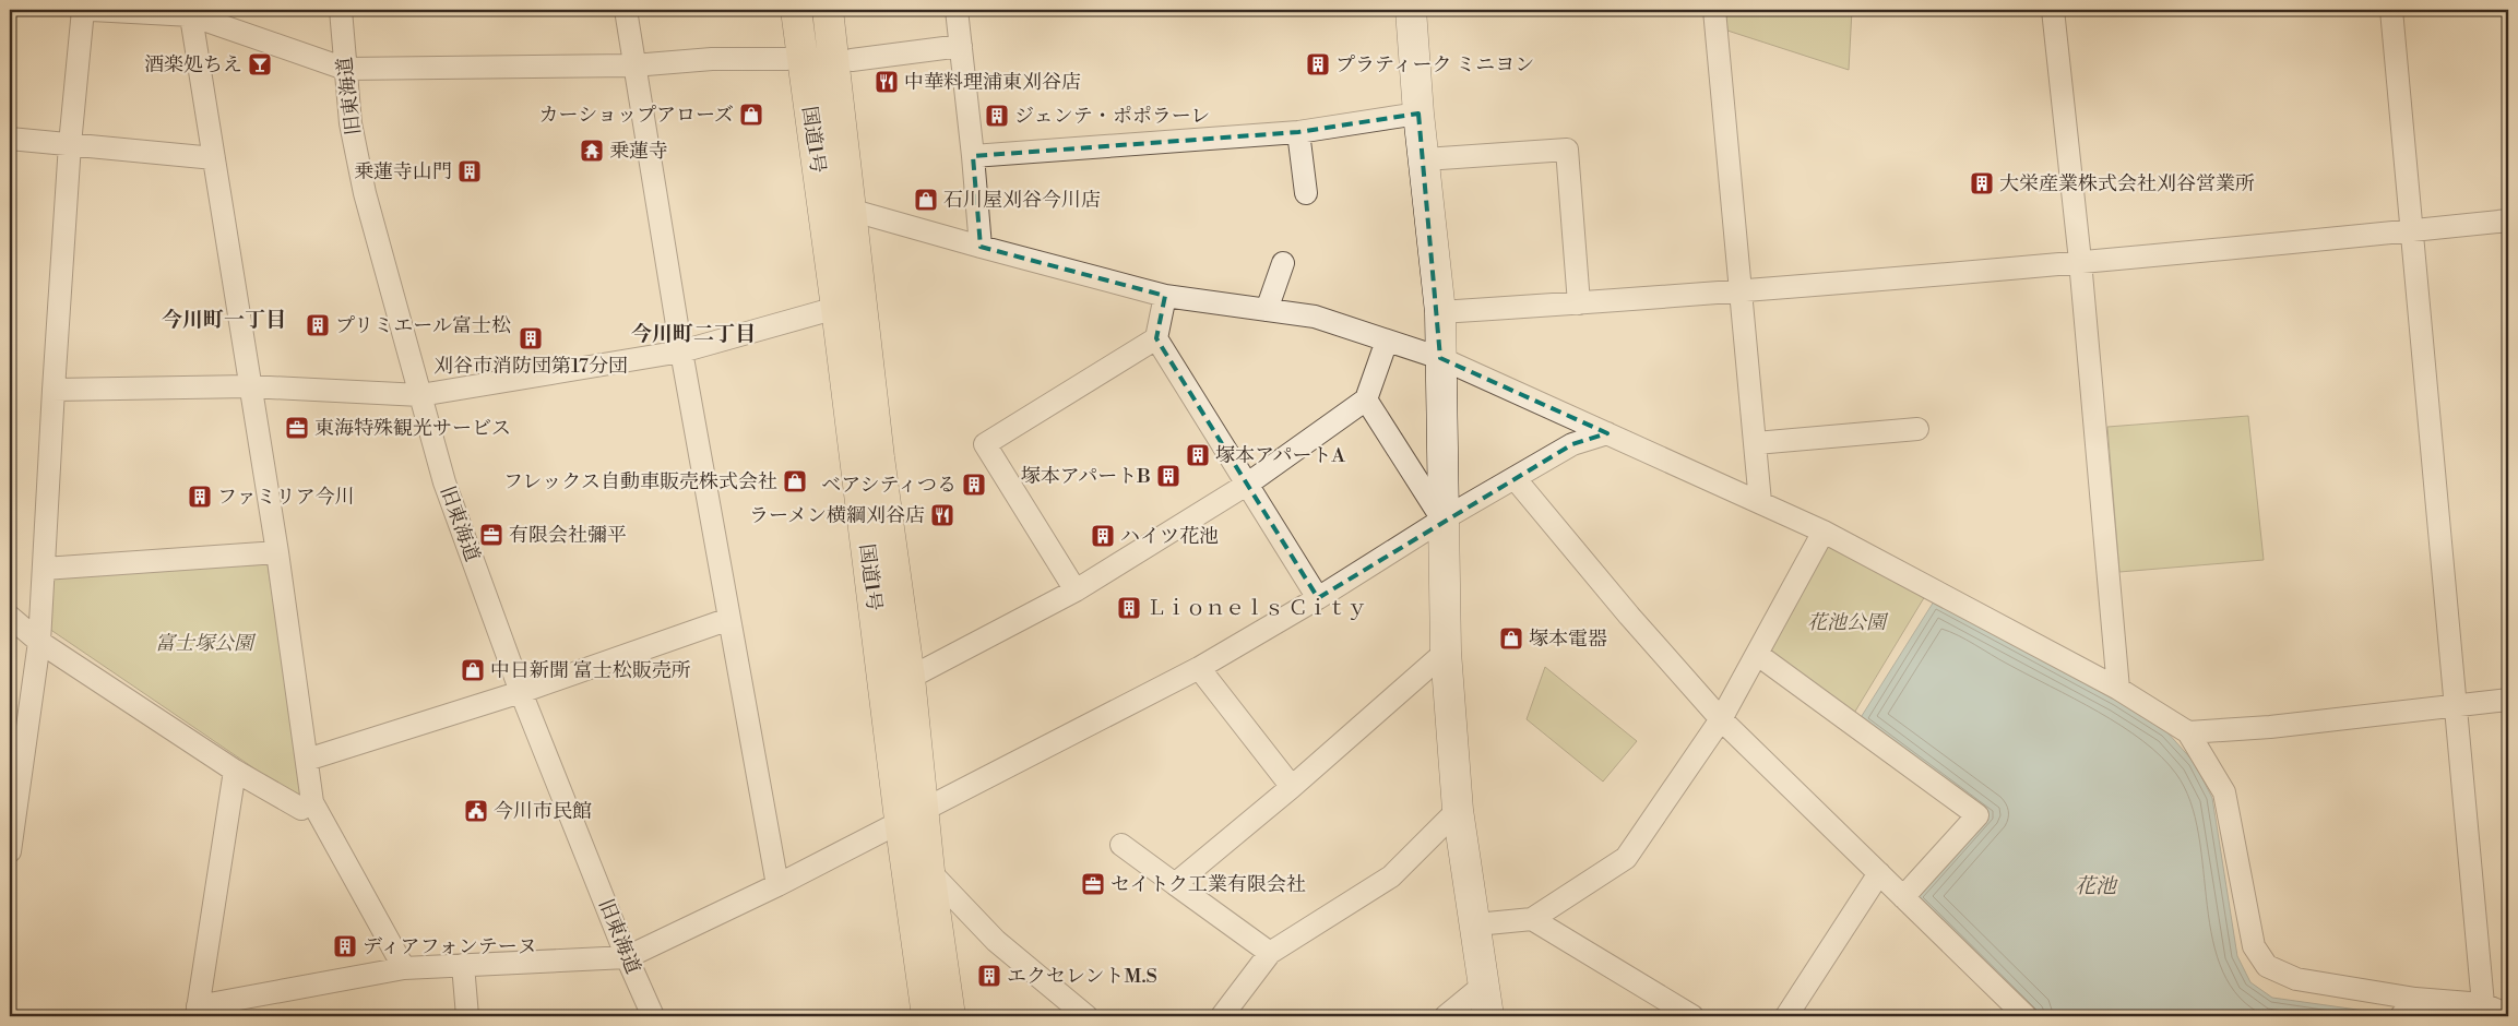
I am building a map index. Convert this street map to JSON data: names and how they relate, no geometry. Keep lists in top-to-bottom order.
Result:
{
  "streets": {
    "highway": ["国道1号"],
    "street": ["旧東海道"]
  },
  "districts": ["今川町一丁目", "今川町二丁目"],
  "water": ["花池"],
  "parks": ["花池公園", "富士塚公園"],
  "places": {
    "bar": ["酒楽処ちえ"],
    "building": [
      "プラティーク ミニヨン",
      "ジェンテ・ポポラーレ",
      "乗蓮寺山門",
      "大栄産業株式会社刈谷営業所",
      "プリミエール富士松",
      "刈谷市消防団第17分団",
      "塚本アパートA",
      "塚本アパートB",
      "ベアシティつる",
      "ファミリア今川",
      "ハイツ花池",
      "Ｌｉｏｎｅｌｓ Ｃｉｔｙ",
      "ディアフォンテーヌ",
      "エクセレントM.S"
    ],
    "restaurant": ["中華料理浦東刈谷店", "ラーメン横綱刈谷店"],
    "shop": [
      "カーショップアローズ",
      "石川屋刈谷今川店",
      "フレックス自動車販売株式会社",
      "塚本電器",
      "中日新聞 富士松販売所"
    ],
    "temple": ["乗蓮寺"],
    "office": ["東海特殊観光サービス", "有限会社彌平", "セイトク工業有限会社"],
    "public building": ["今川市民館"]
  }
}
